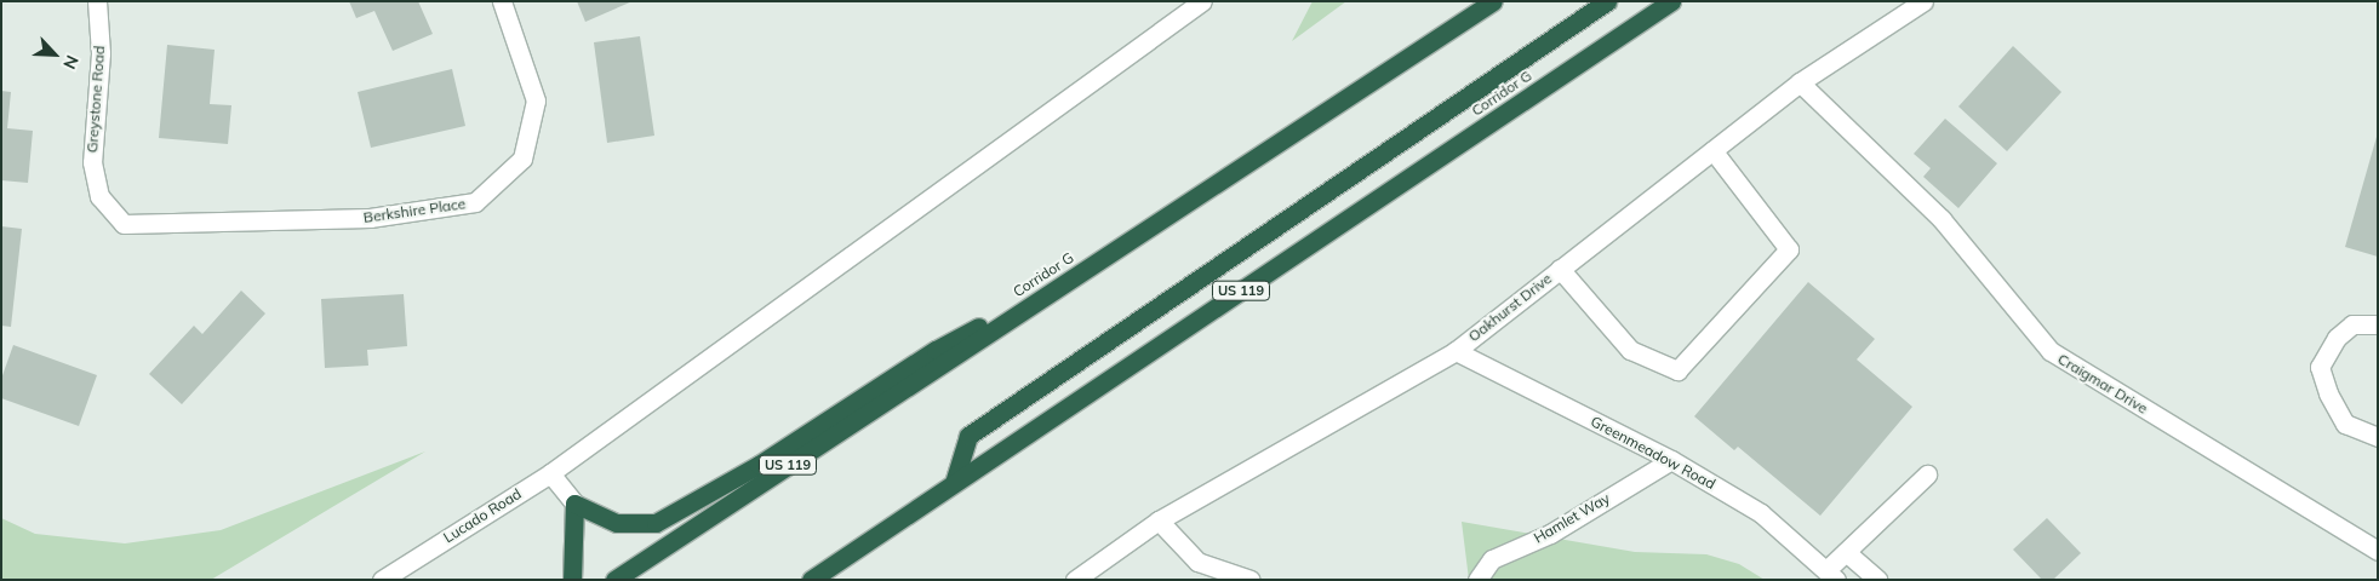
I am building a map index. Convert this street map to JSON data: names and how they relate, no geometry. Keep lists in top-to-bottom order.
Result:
{
  "streets": {
    "highway": ["Corridor G", "US 119"],
    "street": [
      "Greystone Road",
      "Berkshire Place",
      "Oakhurst Drive",
      "Craigmar Drive",
      "Greenmeadow Road",
      "Lucado Road",
      "Hamlet Way"
    ]
  },
  "crossings": [
    ["Greystone Road", "Berkshire Place"],
    ["Oakhurst Drive", "Craigmar Drive"],
    ["Oakhurst Drive", "Greenmeadow Road"],
    ["Greenmeadow Road", "Hamlet Way"]
  ],
  "north": "bottom right"
}
